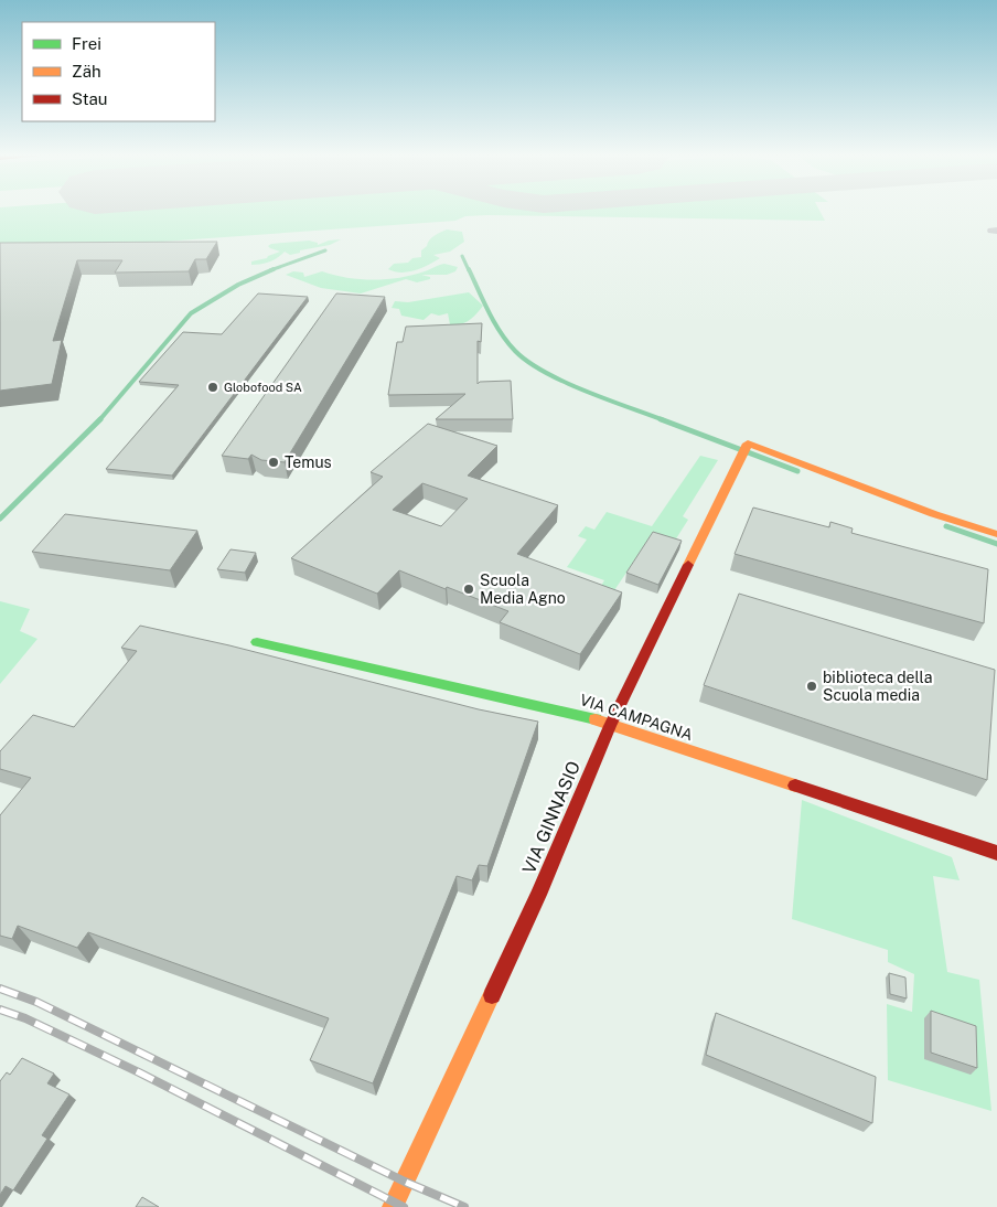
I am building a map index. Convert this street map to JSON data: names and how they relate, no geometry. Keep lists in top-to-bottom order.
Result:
{
  "streets": {
    "street": ["VIA CAMPAGNA", "VIA GINNASIO"]
  },
  "crossings": [
    ["VIA CAMPAGNA", "VIA GINNASIO"]
  ],
  "places": [
    "Globofood SA",
    "Temus",
    "Scuola Media Agno",
    "biblioteca della Scuola media"
  ],
  "legend": ["Frei", "Zäh", "Stau"]
}
